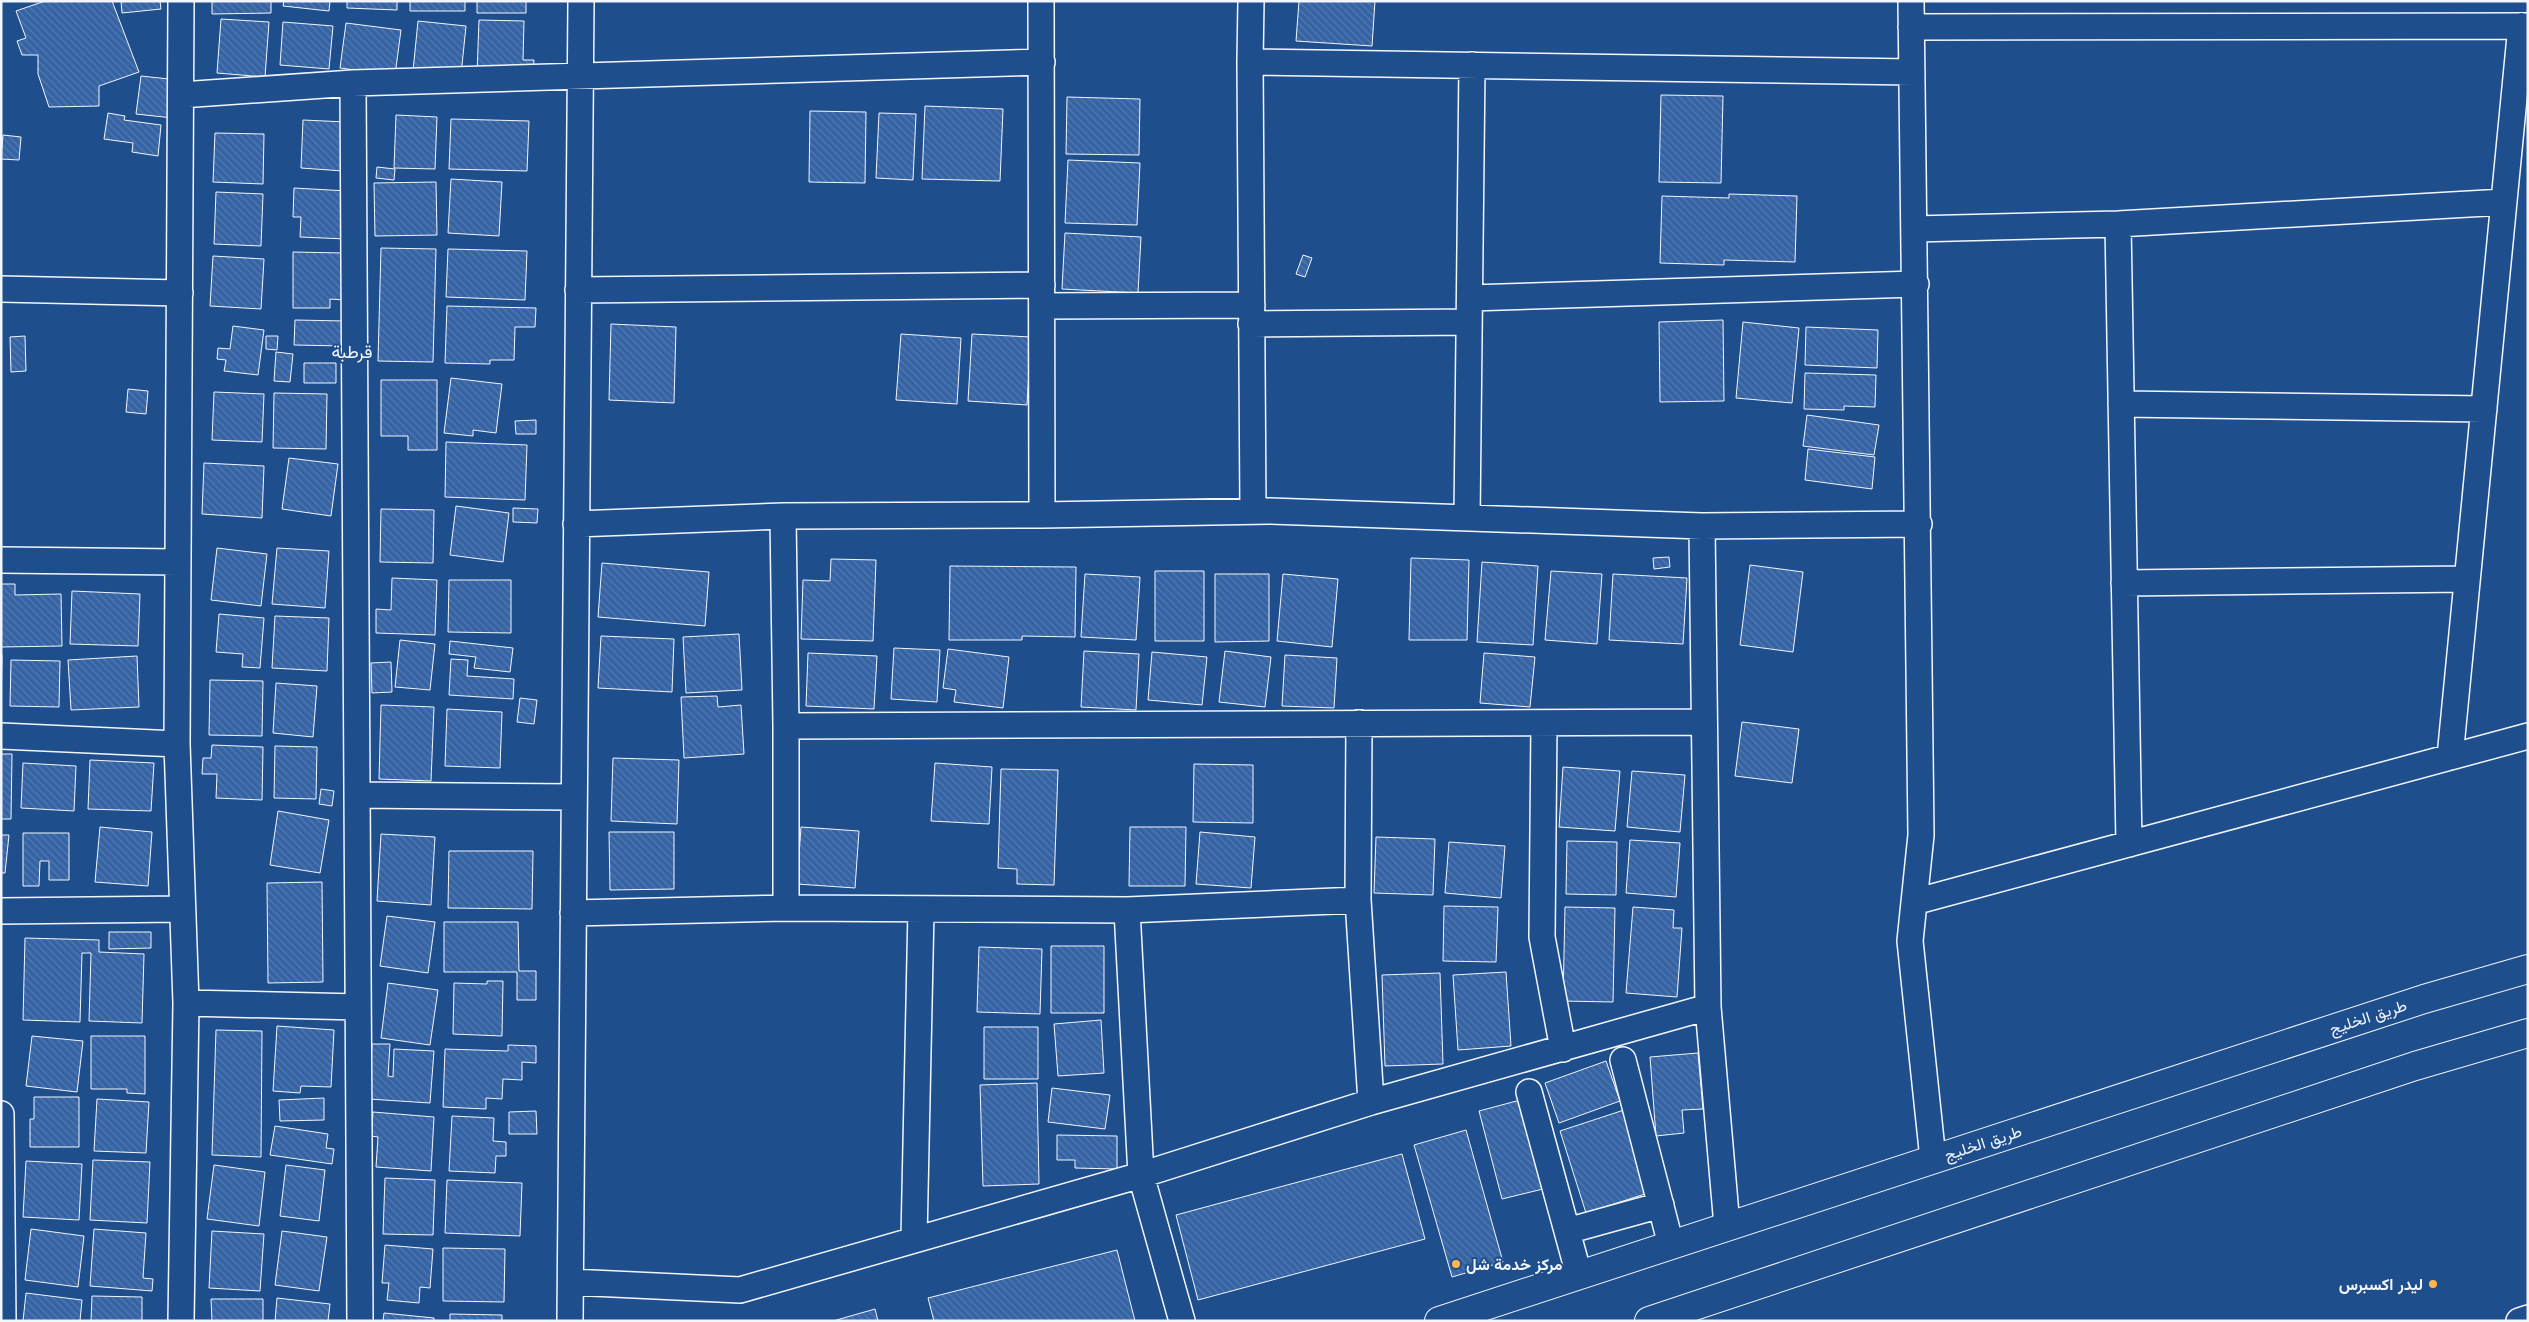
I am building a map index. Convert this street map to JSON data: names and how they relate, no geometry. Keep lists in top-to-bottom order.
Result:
{
  "streets": {
    "main road": ["طريق الخليج"]
  },
  "districts": ["قرطبة"],
  "places": ["مركز خدمة شل", "ليدر اكسبرس"]
}
